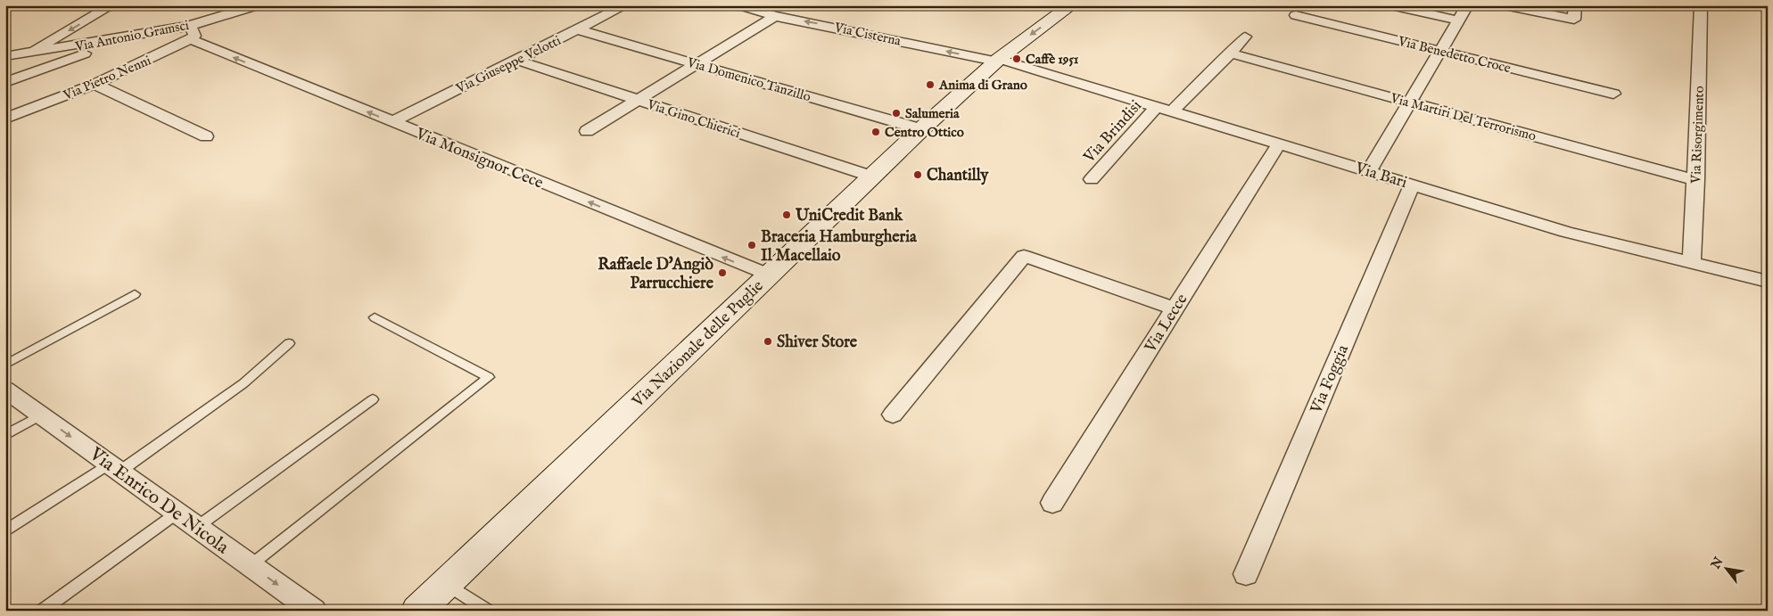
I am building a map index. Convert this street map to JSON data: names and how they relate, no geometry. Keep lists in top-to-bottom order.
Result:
{
  "streets": {
    "main road": ["Via Nazionale delle Puglie"],
    "street": [
      "Via Cisterna",
      "Via Antonio Gramsci",
      "Via Benedetto Croce",
      "Via Giuseppe Velotti",
      "Via Pietro Nenni",
      "Via Domenico Tanzillo",
      "Via Martiri Del Terrorismo",
      "Via Gino Chierici",
      "Via Brindisi",
      "Via Risorgimento",
      "Via Monsignor Cece",
      "Via Bari",
      "Via Lecce",
      "Via Foggia",
      "Via Enrico De Nicola"
    ]
  },
  "crossings": [
    ["Via Cisterna", "Via Bari"],
    ["Via Cisterna", "Via Nazionale delle Puglie"],
    ["Via Antonio Gramsci", "Via Pietro Nenni"],
    ["Via Antonio Gramsci", "Via Monsignor Cece"],
    ["Via Giuseppe Velotti", "Via Domenico Tanzillo"],
    ["Via Giuseppe Velotti", "Via Gino Chierici"],
    ["Via Giuseppe Velotti", "Via Monsignor Cece"],
    ["Via Pietro Nenni", "Via Monsignor Cece"],
    ["Via Domenico Tanzillo", "Via Nazionale delle Puglie"],
    ["Via Martiri Del Terrorismo", "Via Brindisi"],
    ["Via Martiri Del Terrorismo", "Via Risorgimento"],
    ["Via Gino Chierici", "Via Nazionale delle Puglie"],
    ["Via Brindisi", "Via Bari"],
    ["Via Risorgimento", "Via Bari"],
    ["Via Monsignor Cece", "Via Nazionale delle Puglie"],
    ["Via Bari", "Via Lecce"],
    ["Via Bari", "Via Nazionale delle Puglie"],
    ["Via Bari", "Via Foggia"]
  ],
  "one_way": ["Via Cisterna", "Via Monsignor Cece", "Via Enrico De Nicola"],
  "places": [
    "Caffè 1951",
    "Anima di Grano",
    "Salumeria",
    "Centro Ottico",
    "Chantilly",
    "UniCredit Bank",
    "Braceria Hamburgheria Il Macellaio",
    "Raffaele D'Angiò Parrucchiere",
    "Shiver Store"
  ],
  "north": "top left"
}
